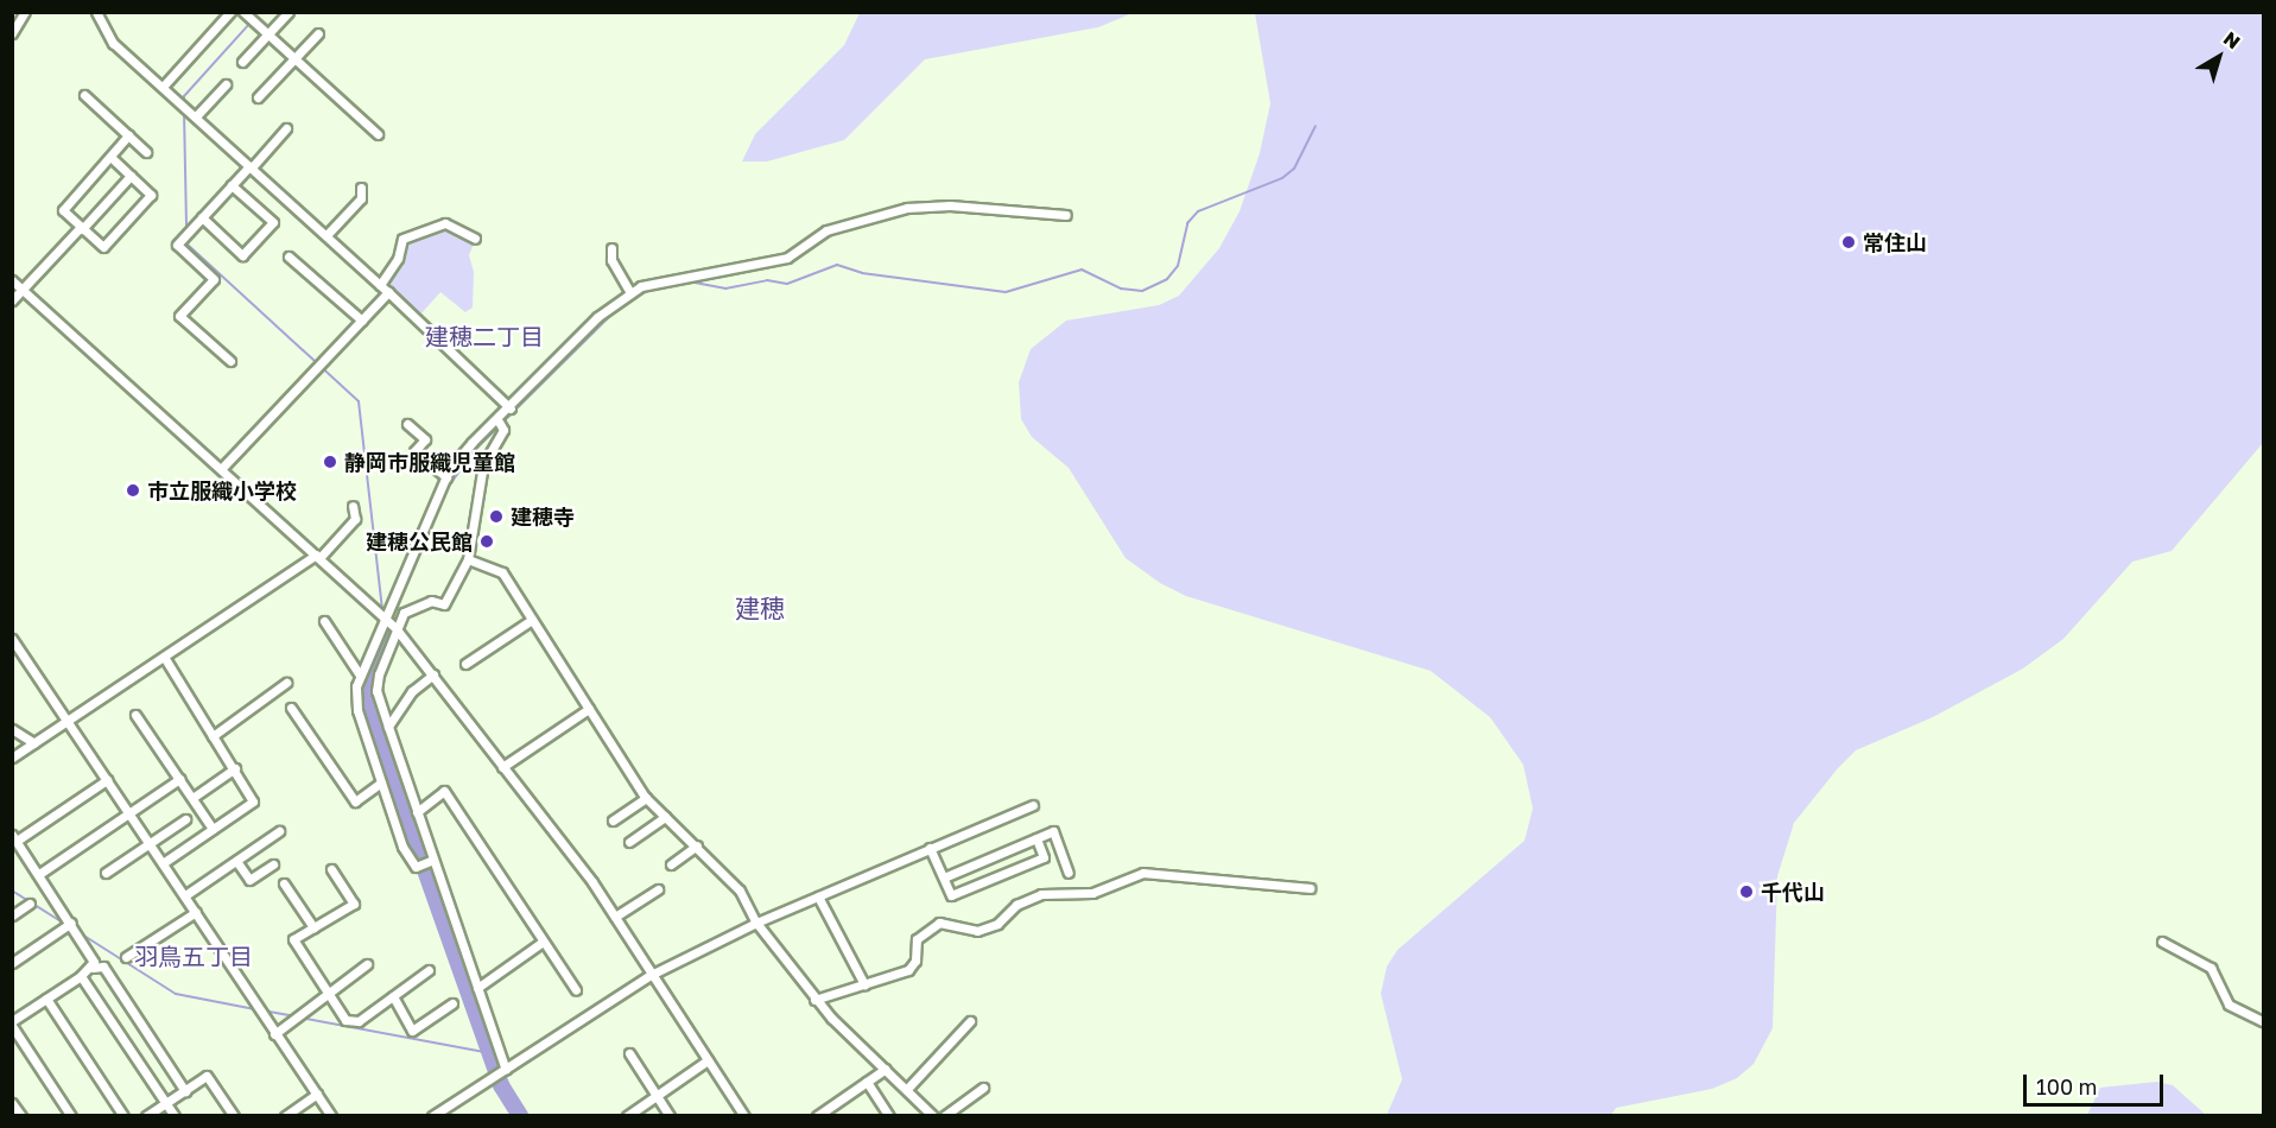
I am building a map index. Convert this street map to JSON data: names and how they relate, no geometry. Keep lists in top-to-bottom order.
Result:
{
  "districts": ["建穂二丁目", "建穂", "羽鳥五丁目"],
  "places": [
    "常住山",
    "静岡市服織児童館",
    "市立服織小学校",
    "建穂寺",
    "建穂公民館",
    "千代山"
  ],
  "scale_bar": "100 m",
  "north": "top right"
}
